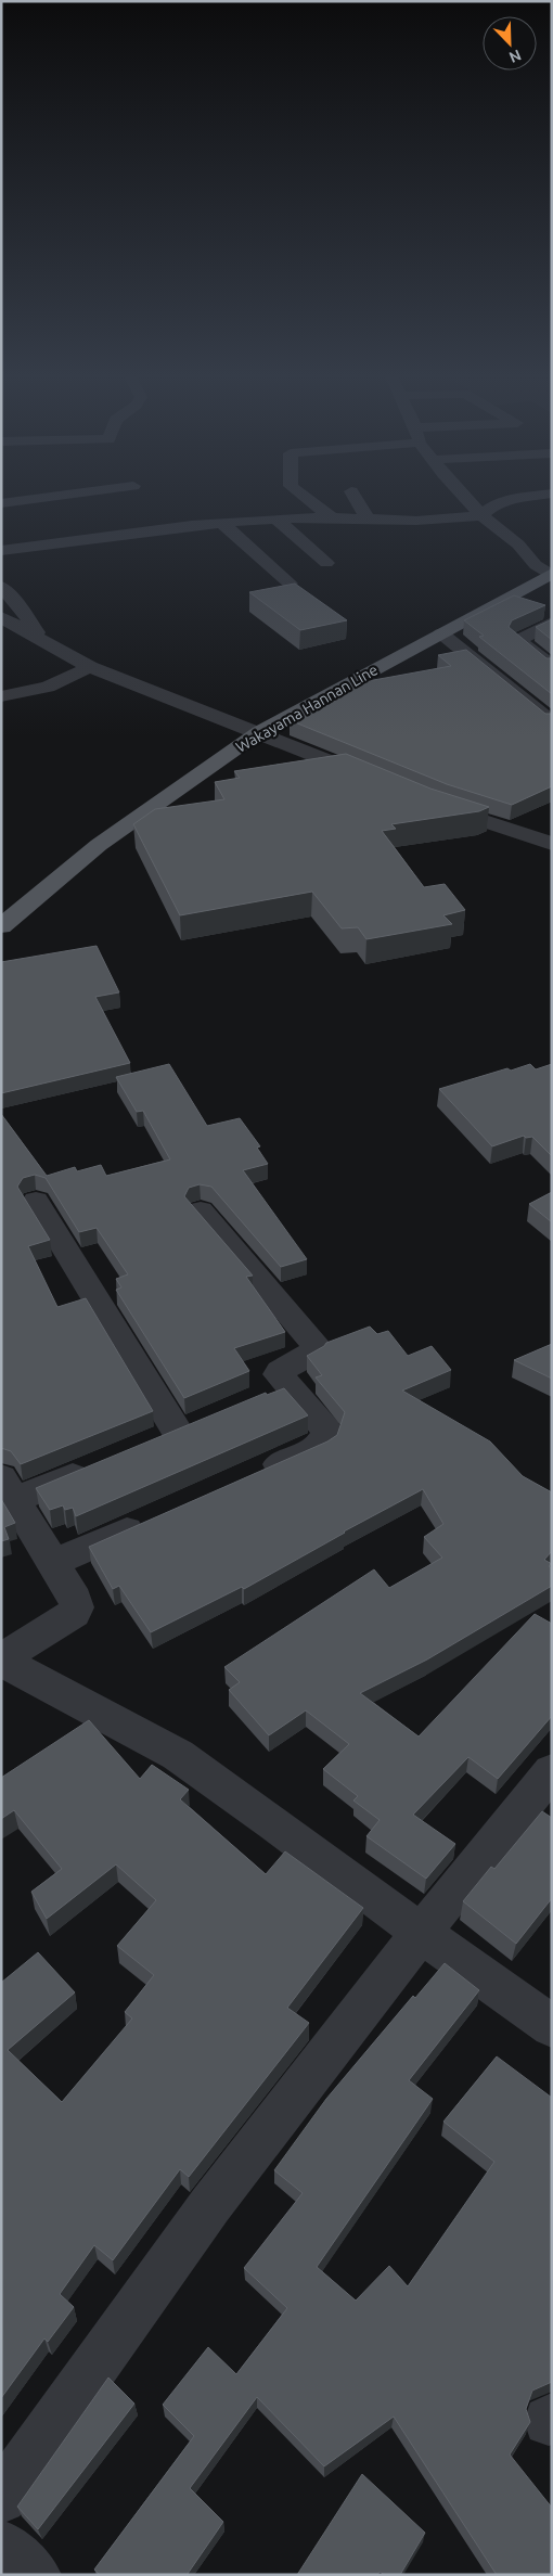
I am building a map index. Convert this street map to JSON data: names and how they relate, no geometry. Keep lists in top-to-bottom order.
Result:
{
  "streets": {
    "main road": ["Wakayama Hannan Line"]
  },
  "north": "bottom right"
}
